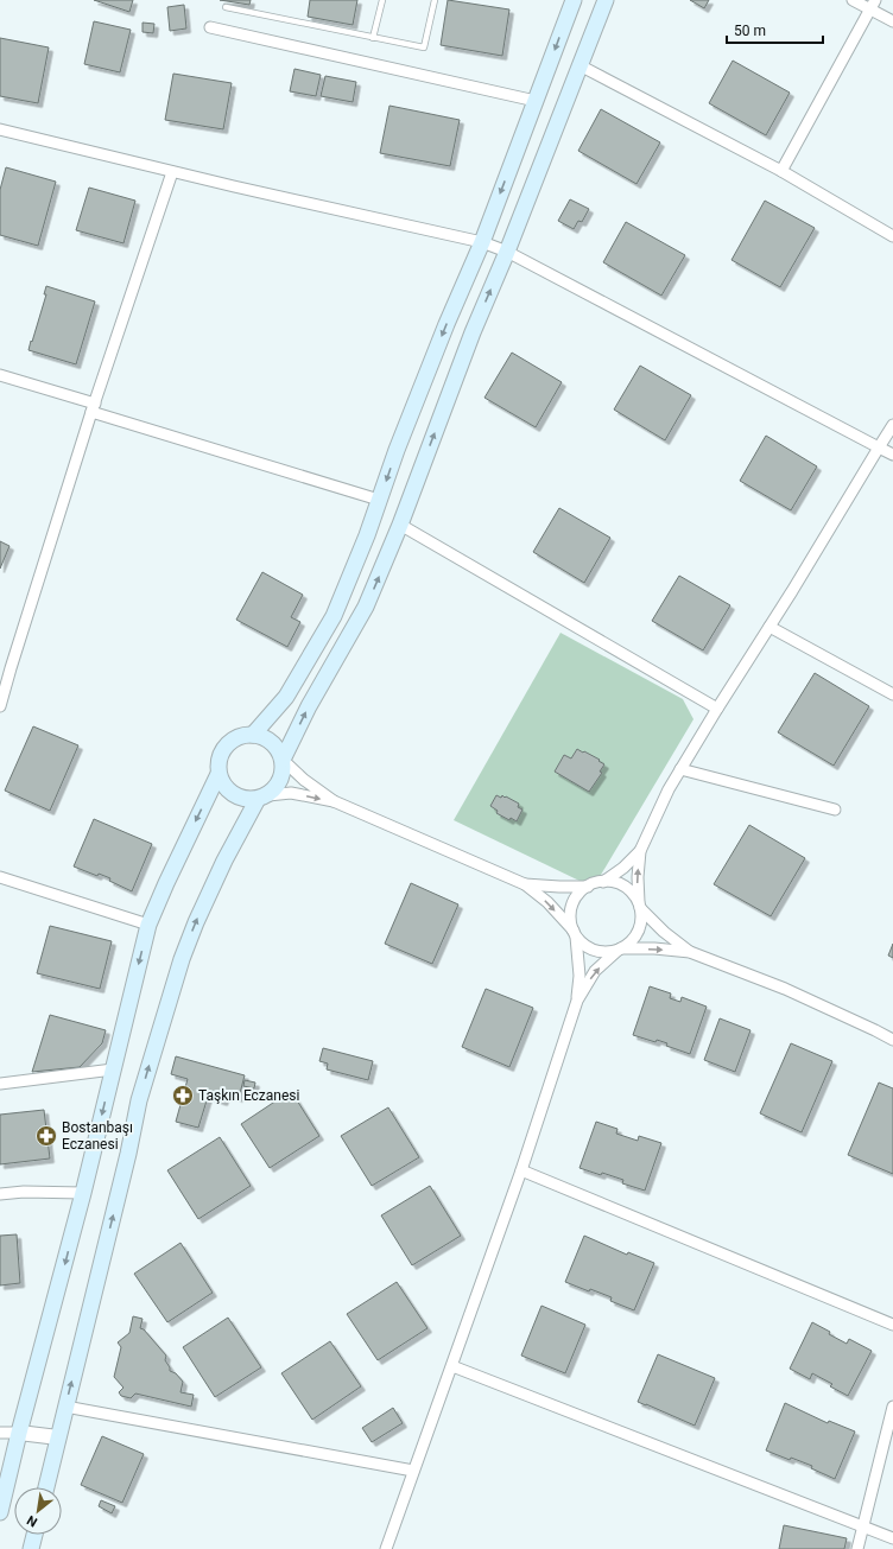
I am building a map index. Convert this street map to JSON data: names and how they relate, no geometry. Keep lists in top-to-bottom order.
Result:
{
  "places": {
    "pharmacy": ["Taşkın Eczanesi", "Bostanbaşı Eczanesi"]
  },
  "scale_bar": "50 m",
  "north": "bottom left"
}
